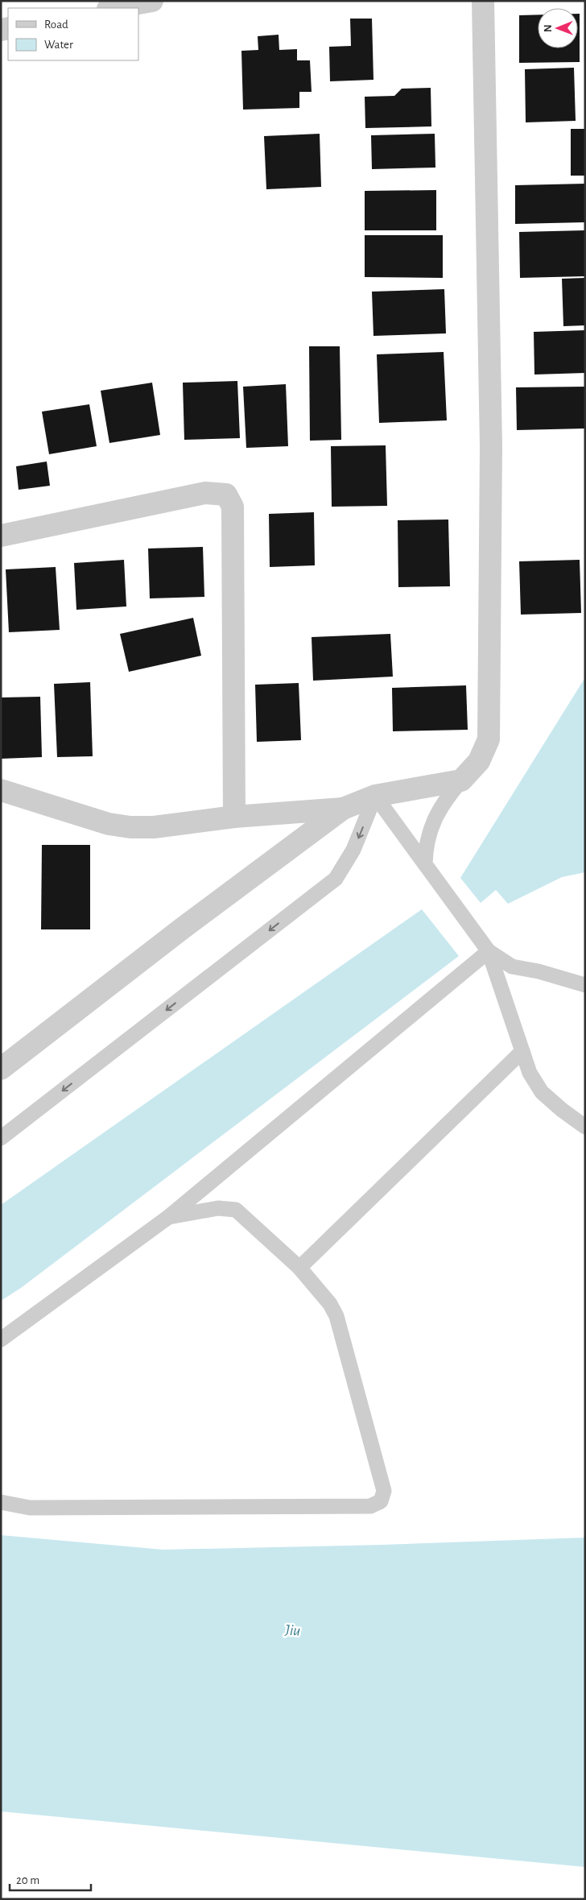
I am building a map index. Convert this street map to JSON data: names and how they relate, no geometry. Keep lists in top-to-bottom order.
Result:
{
  "water": ["Jiu"],
  "legend": ["Road", "Water"],
  "scale_bar": "20 m",
  "north": "left"
}
